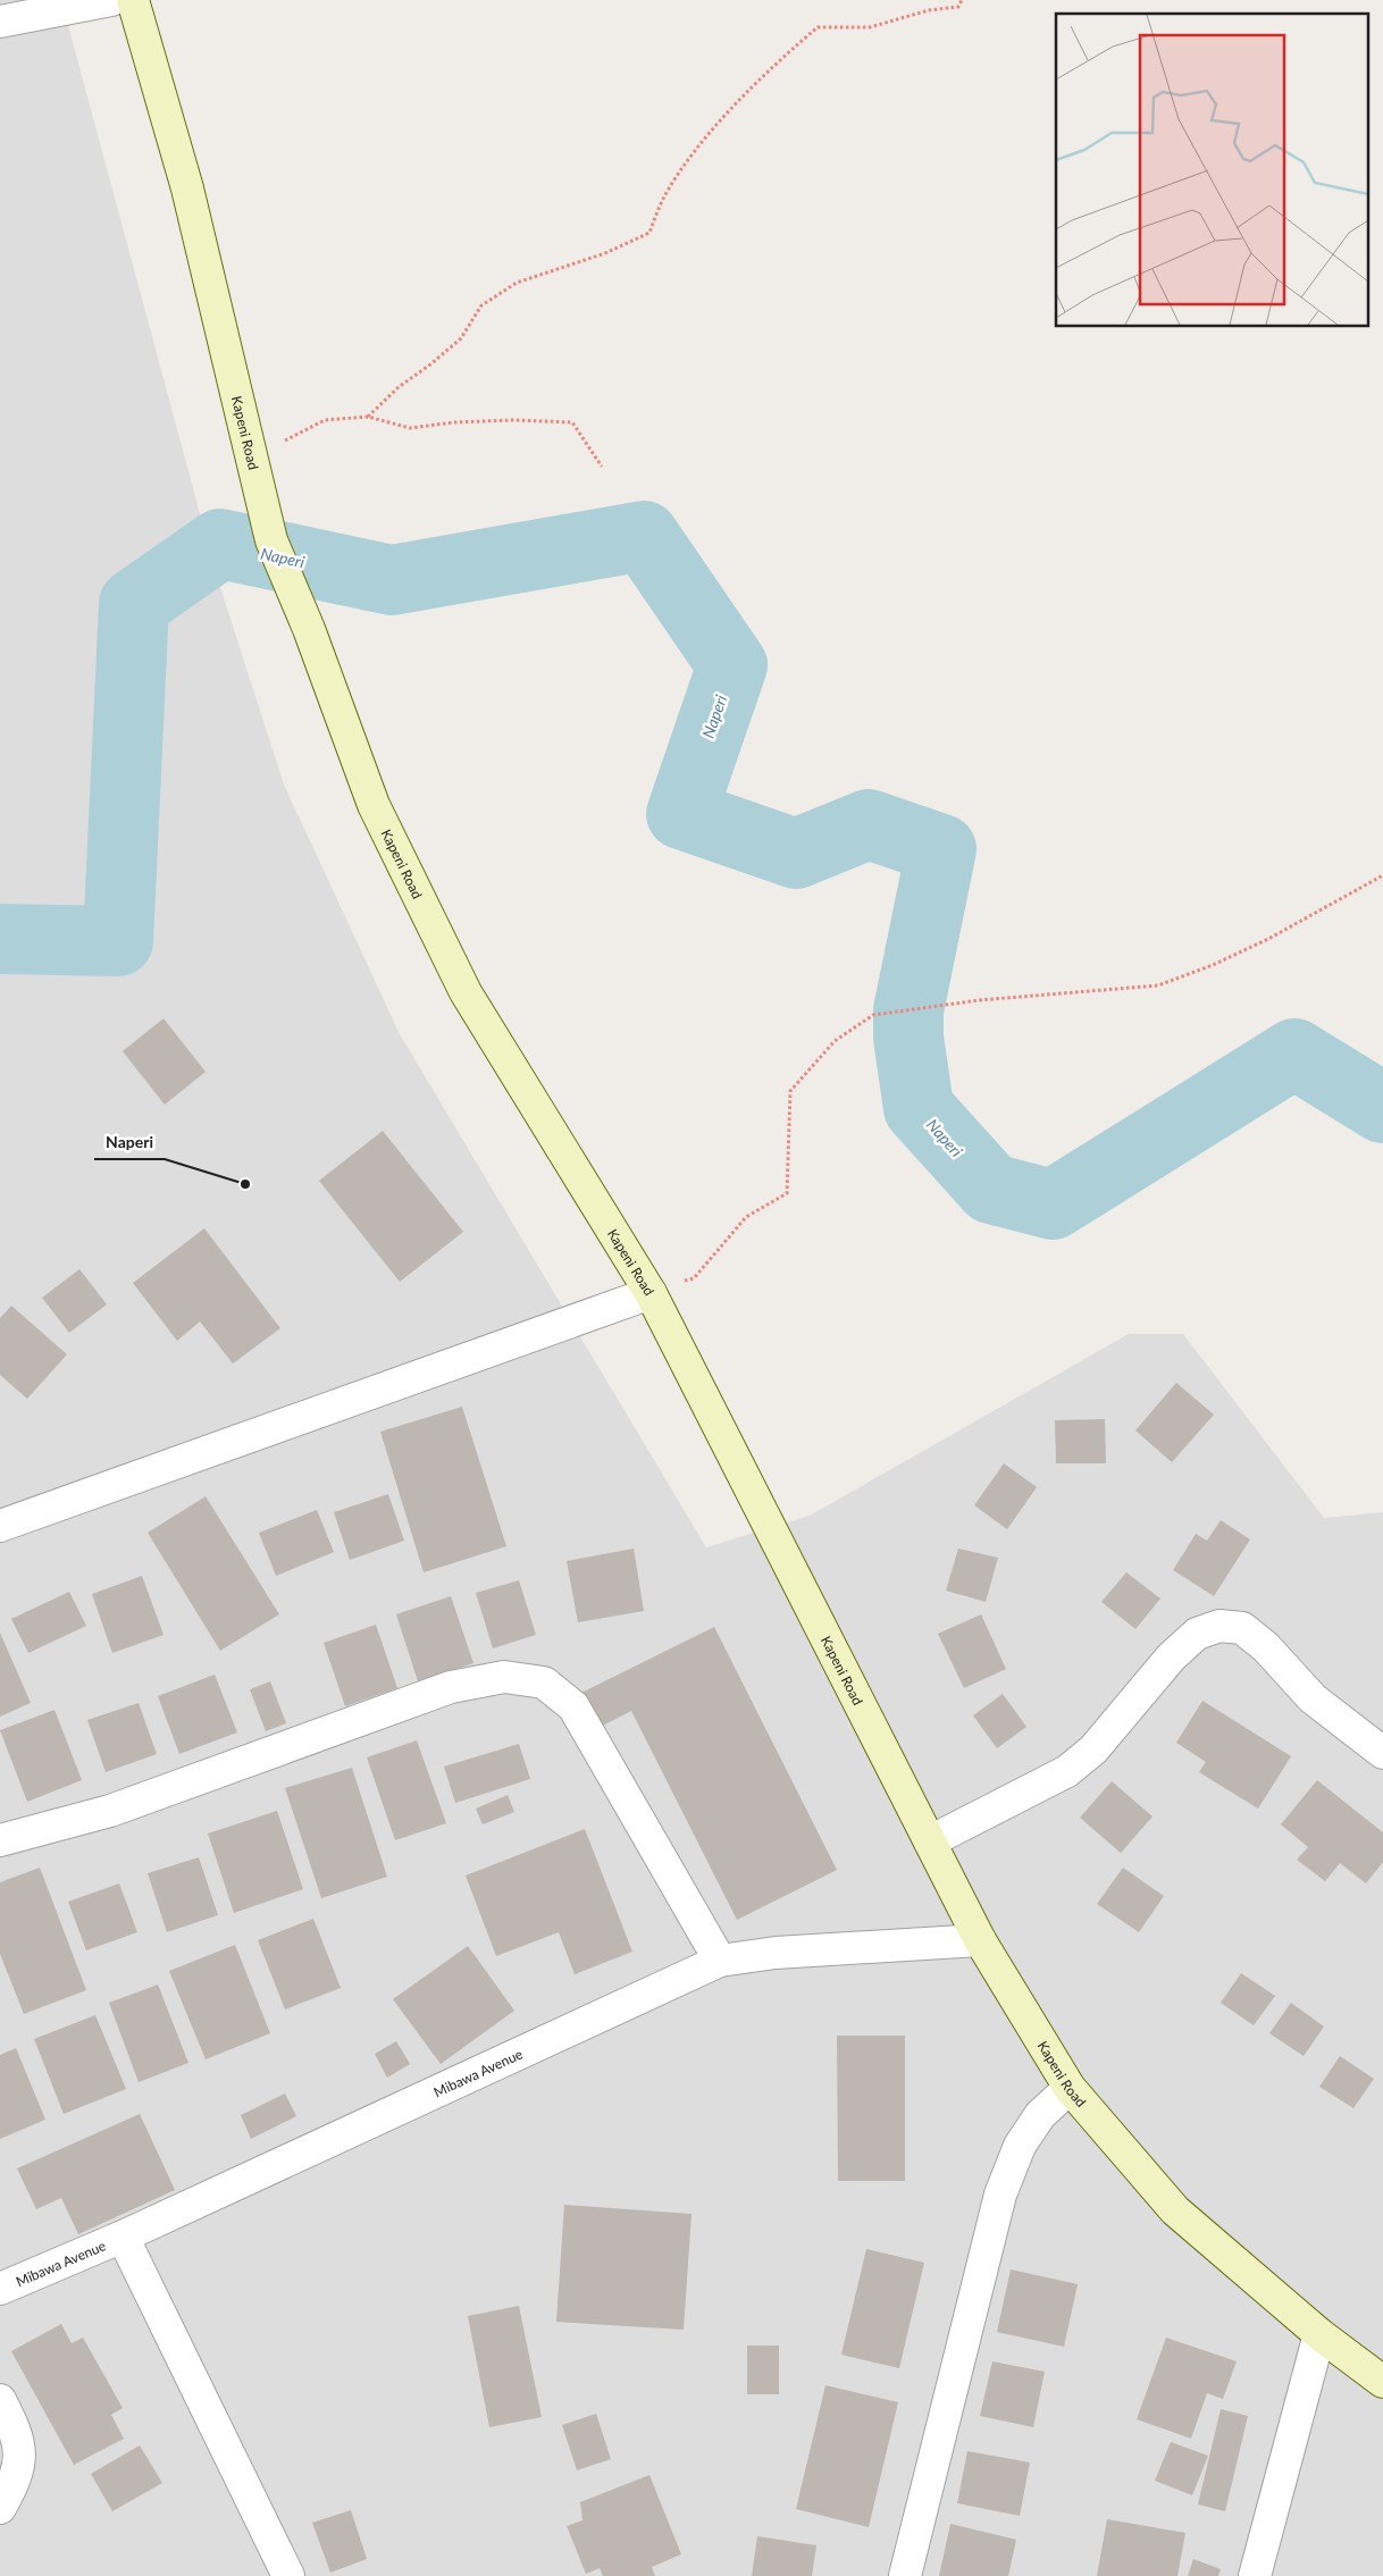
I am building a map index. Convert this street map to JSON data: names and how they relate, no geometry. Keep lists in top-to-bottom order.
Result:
{
  "streets": {
    "main road": ["Kapeni Road"],
    "street": ["Mibawa Avenue"]
  },
  "crossings": [
    ["Kapeni Road", "Mibawa Avenue"]
  ],
  "water": ["Naperi"],
  "places": ["Naperi"]
}
